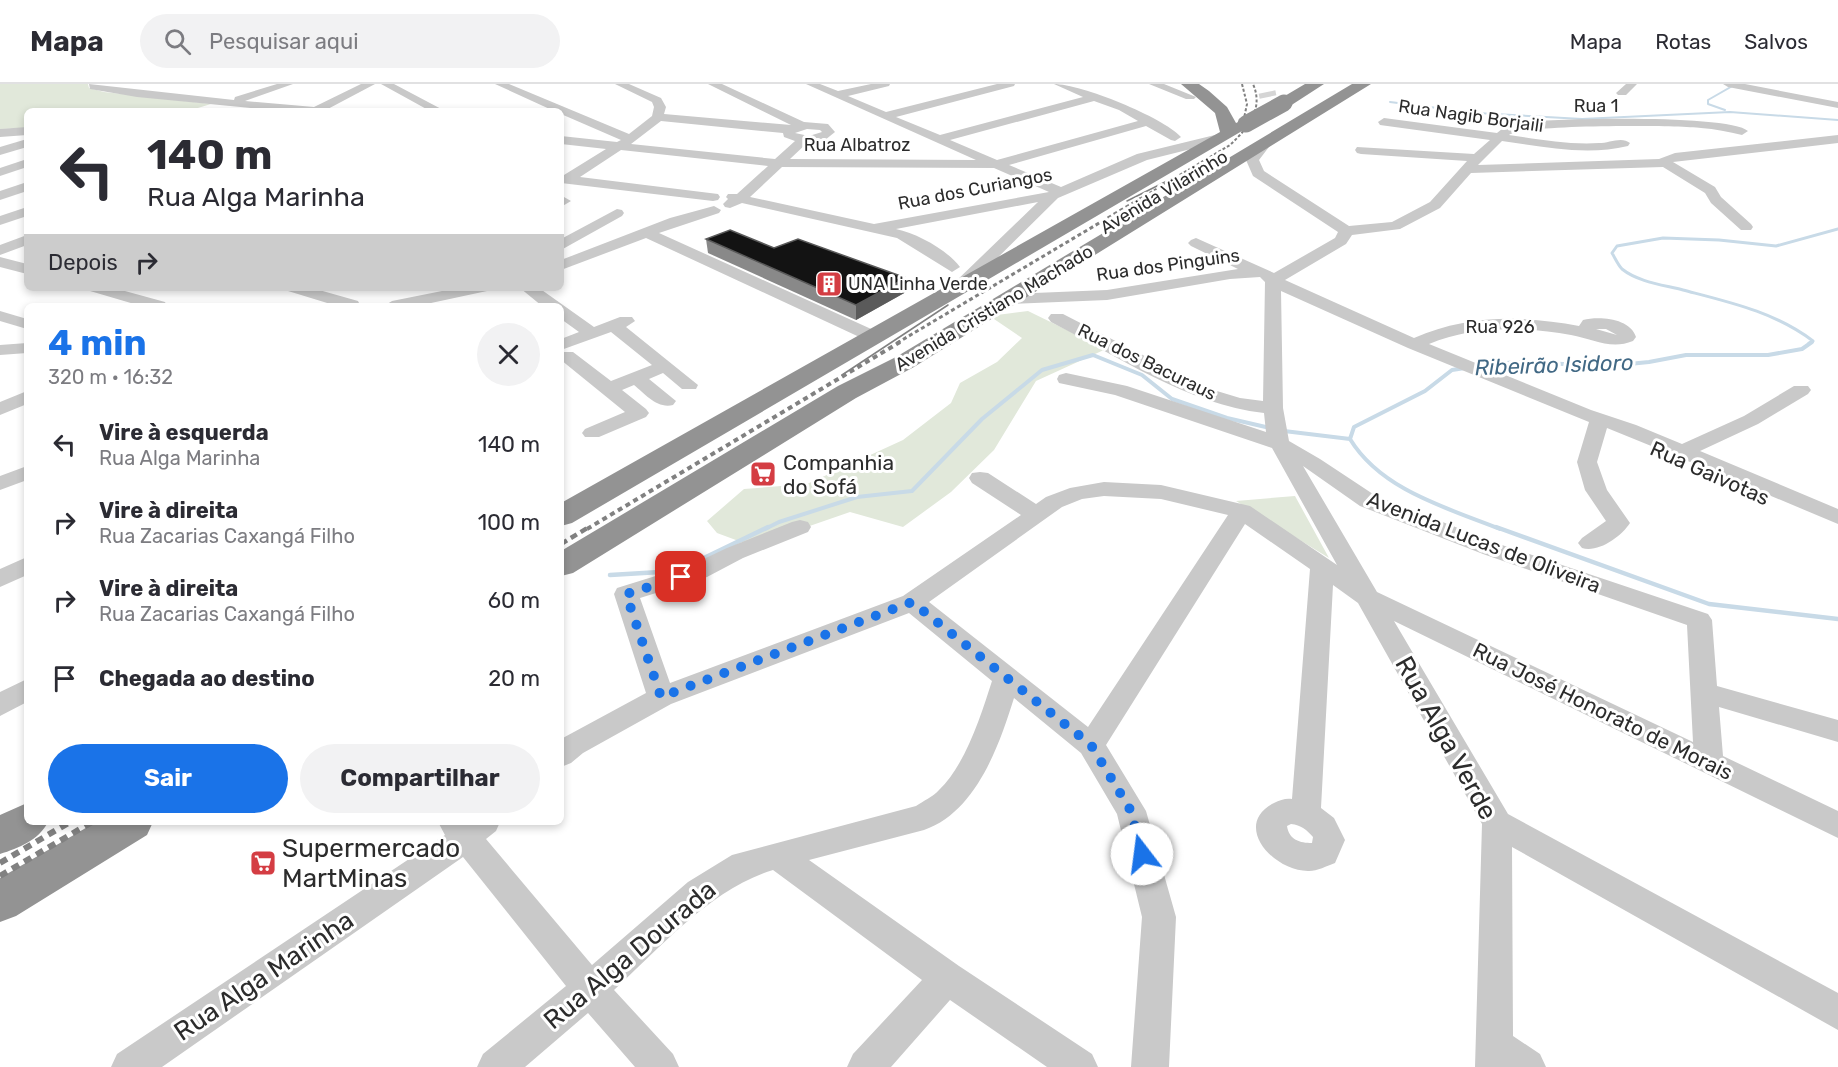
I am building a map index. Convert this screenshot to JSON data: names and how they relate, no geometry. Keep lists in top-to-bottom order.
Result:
{
  "streets": {
    "highway": ["Avenida Vilarinho", "Avenida Cristiano Machado"],
    "street": [
      "Rua 1",
      "Rua Nagib Borjaili",
      "Rua Albatroz",
      "Rua dos Curiangos",
      "Rua dos Pinguins",
      "Rua 926",
      "Rua dos Bacuraus",
      "Rua Gaivotas",
      "Avenida Lucas de Oliveira",
      "Rua José Honorato de Morais",
      "Rua Alga Verde",
      "Rua Alga Dourada",
      "Rua Alga Marinha"
    ]
  },
  "crossings": [
    ["Rua 1", "Rua Nagib Borjaili"],
    ["Rua dos Curiangos", "Avenida Vilarinho"],
    ["Rua dos Curiangos", "Avenida Cristiano Machado"],
    ["Avenida Vilarinho", "Avenida Cristiano Machado"],
    ["Rua dos Pinguins", "Avenida Cristiano Machado"],
    ["Rua 926", "Rua Gaivotas"],
    ["Rua dos Bacuraus", "Avenida Lucas de Oliveira"],
    ["Rua dos Bacuraus", "Rua Alga Verde"],
    ["Avenida Lucas de Oliveira", "Rua Alga Verde"],
    ["Rua José Honorato de Morais", "Rua Alga Verde"]
  ],
  "water": ["Ribeirão Isidoro"],
  "places": {
    "building": ["UNA Linha Verde"],
    "supermarket": ["Companhia do Sofá", "Supermercado MartMinas"]
  },
  "page": {
    "header": "Mapa",
    "search": "Pesquisar aqui",
    "nav": ["Mapa", "Rotas", "Salvos"],
    "turn": ["140 m", "Rua Alga Marinha"],
    "then": "Depois",
    "heading": ["4 min", "320 m · 16:32"],
    "list": [
      {
        "name": "Vire à esquerda",
        "note": "Rua Alga Marinha",
        "value": "140 m"
      },
      {
        "name": "Vire à direita",
        "note": "Rua Zacarias Caxangá Filho",
        "value": "100 m"
      },
      {
        "name": "Vire à direita",
        "note": "Rua Zacarias Caxangá Filho",
        "value": "60 m"
      },
      {
        "name": "Chegada ao destino",
        "value": "20 m"
      }
    ],
    "buttons": ["Sair", "Compartilhar"]
  }
}
